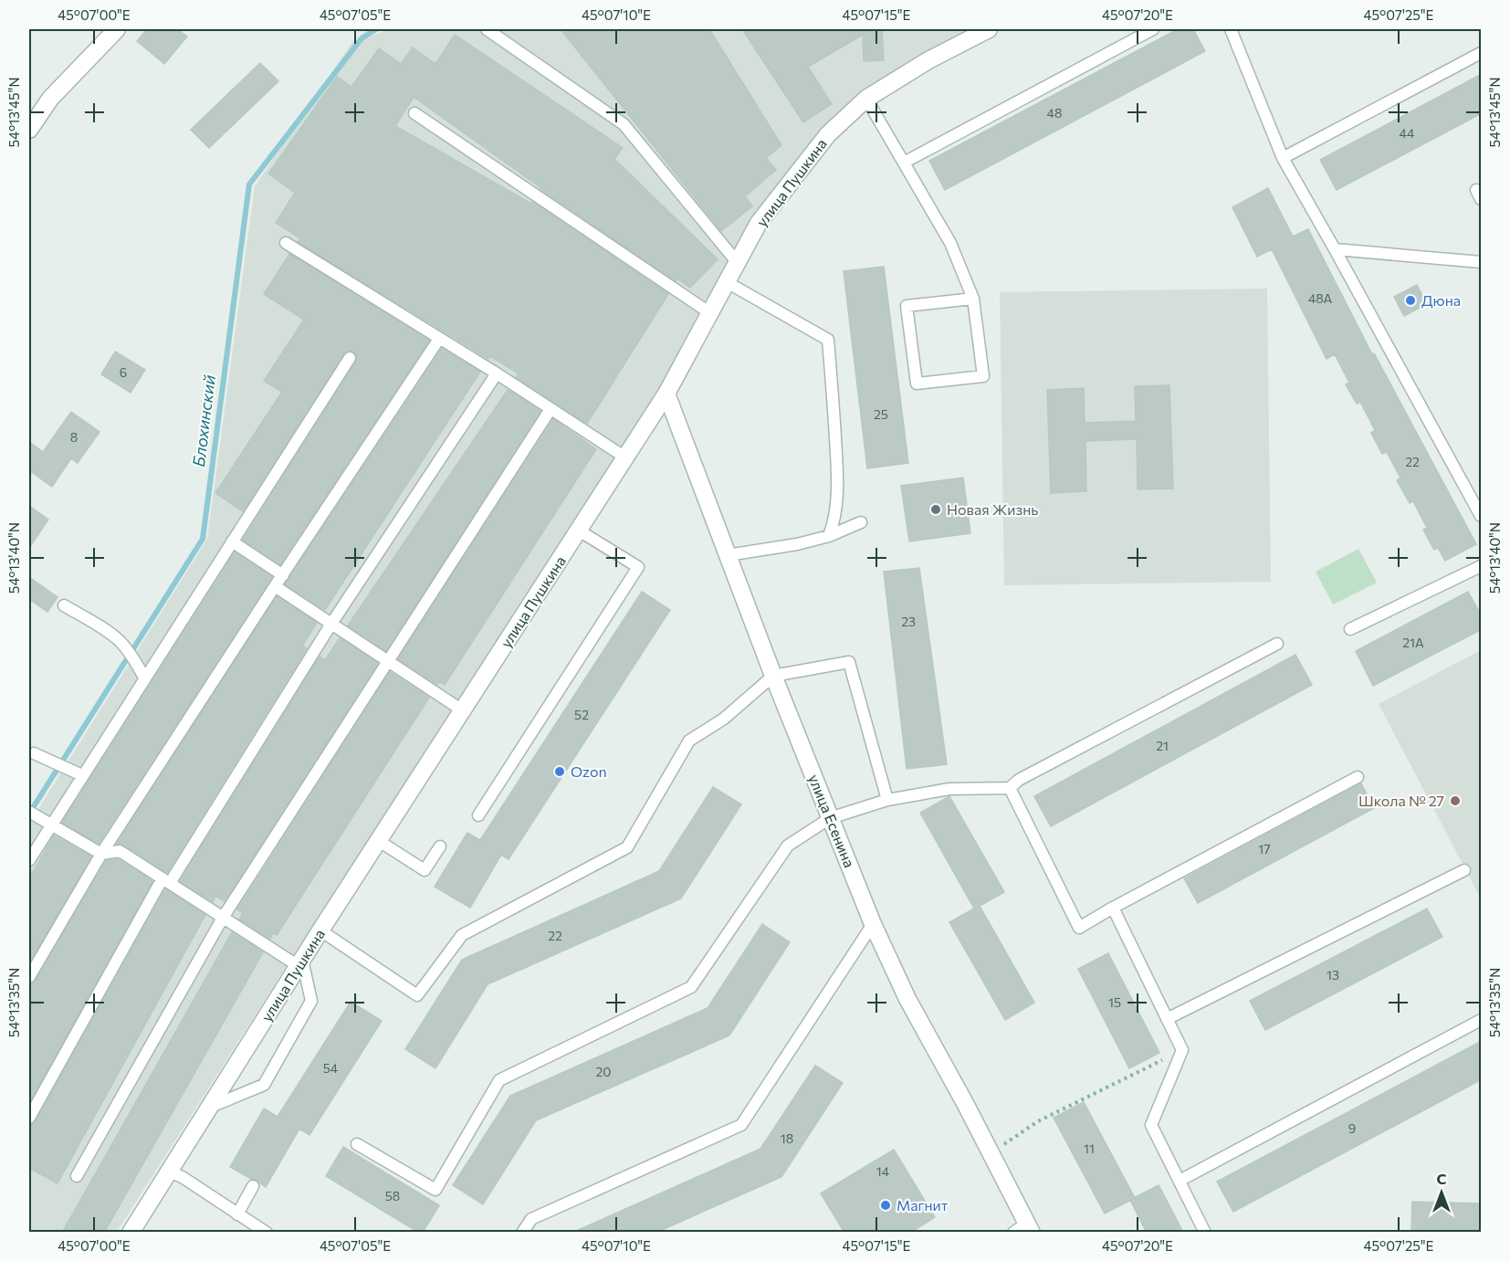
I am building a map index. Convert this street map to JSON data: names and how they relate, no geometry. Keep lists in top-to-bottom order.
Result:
{
  "streets": {
    "street": ["улица Пушкина", "улица Есенина"]
  },
  "crossings": [
    ["улица Пушкина", "улица Есенина"]
  ],
  "water": ["Блохинский"],
  "places": [
    "Дюна",
    "Новая Жизнь",
    "Ozon",
    "Школа № 27",
    "Магнит"
  ],
  "house_numbers": [
    "48",
    "44",
    "48А",
    "6",
    "25",
    "8",
    "22",
    "23",
    "21А",
    "52",
    "21",
    "17",
    "22",
    "13",
    "15",
    "54",
    "20",
    "9",
    "18",
    "11",
    "14",
    "58"
  ],
  "north": "top",
  "coordinates": [
    "45°07'00\"E",
    "45°07'05\"E",
    "45°07'10\"E",
    "45°07'15\"E",
    "45°07'20\"E",
    "45°07'25\"E",
    "54°13'45\"N",
    "54°13'40\"N",
    "54°13'35\"N"
  ]
}
